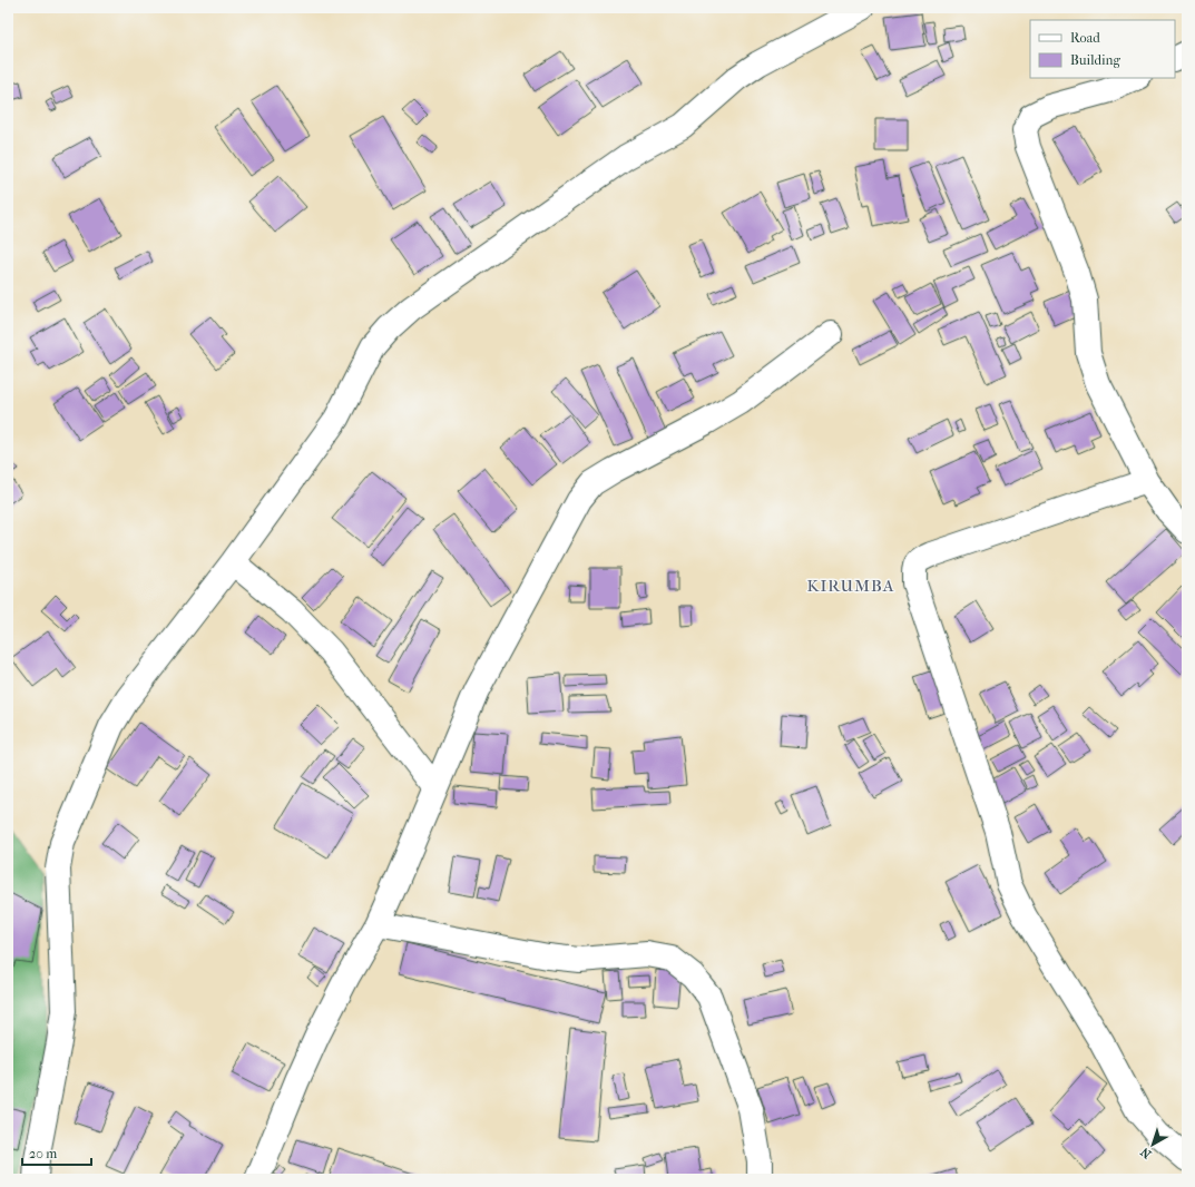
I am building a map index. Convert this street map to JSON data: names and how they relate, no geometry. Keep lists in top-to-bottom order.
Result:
{
  "districts": ["KIRUMBA"],
  "legend": ["Road", "Building"],
  "scale_bar": "20 m",
  "north": "bottom left"
}
